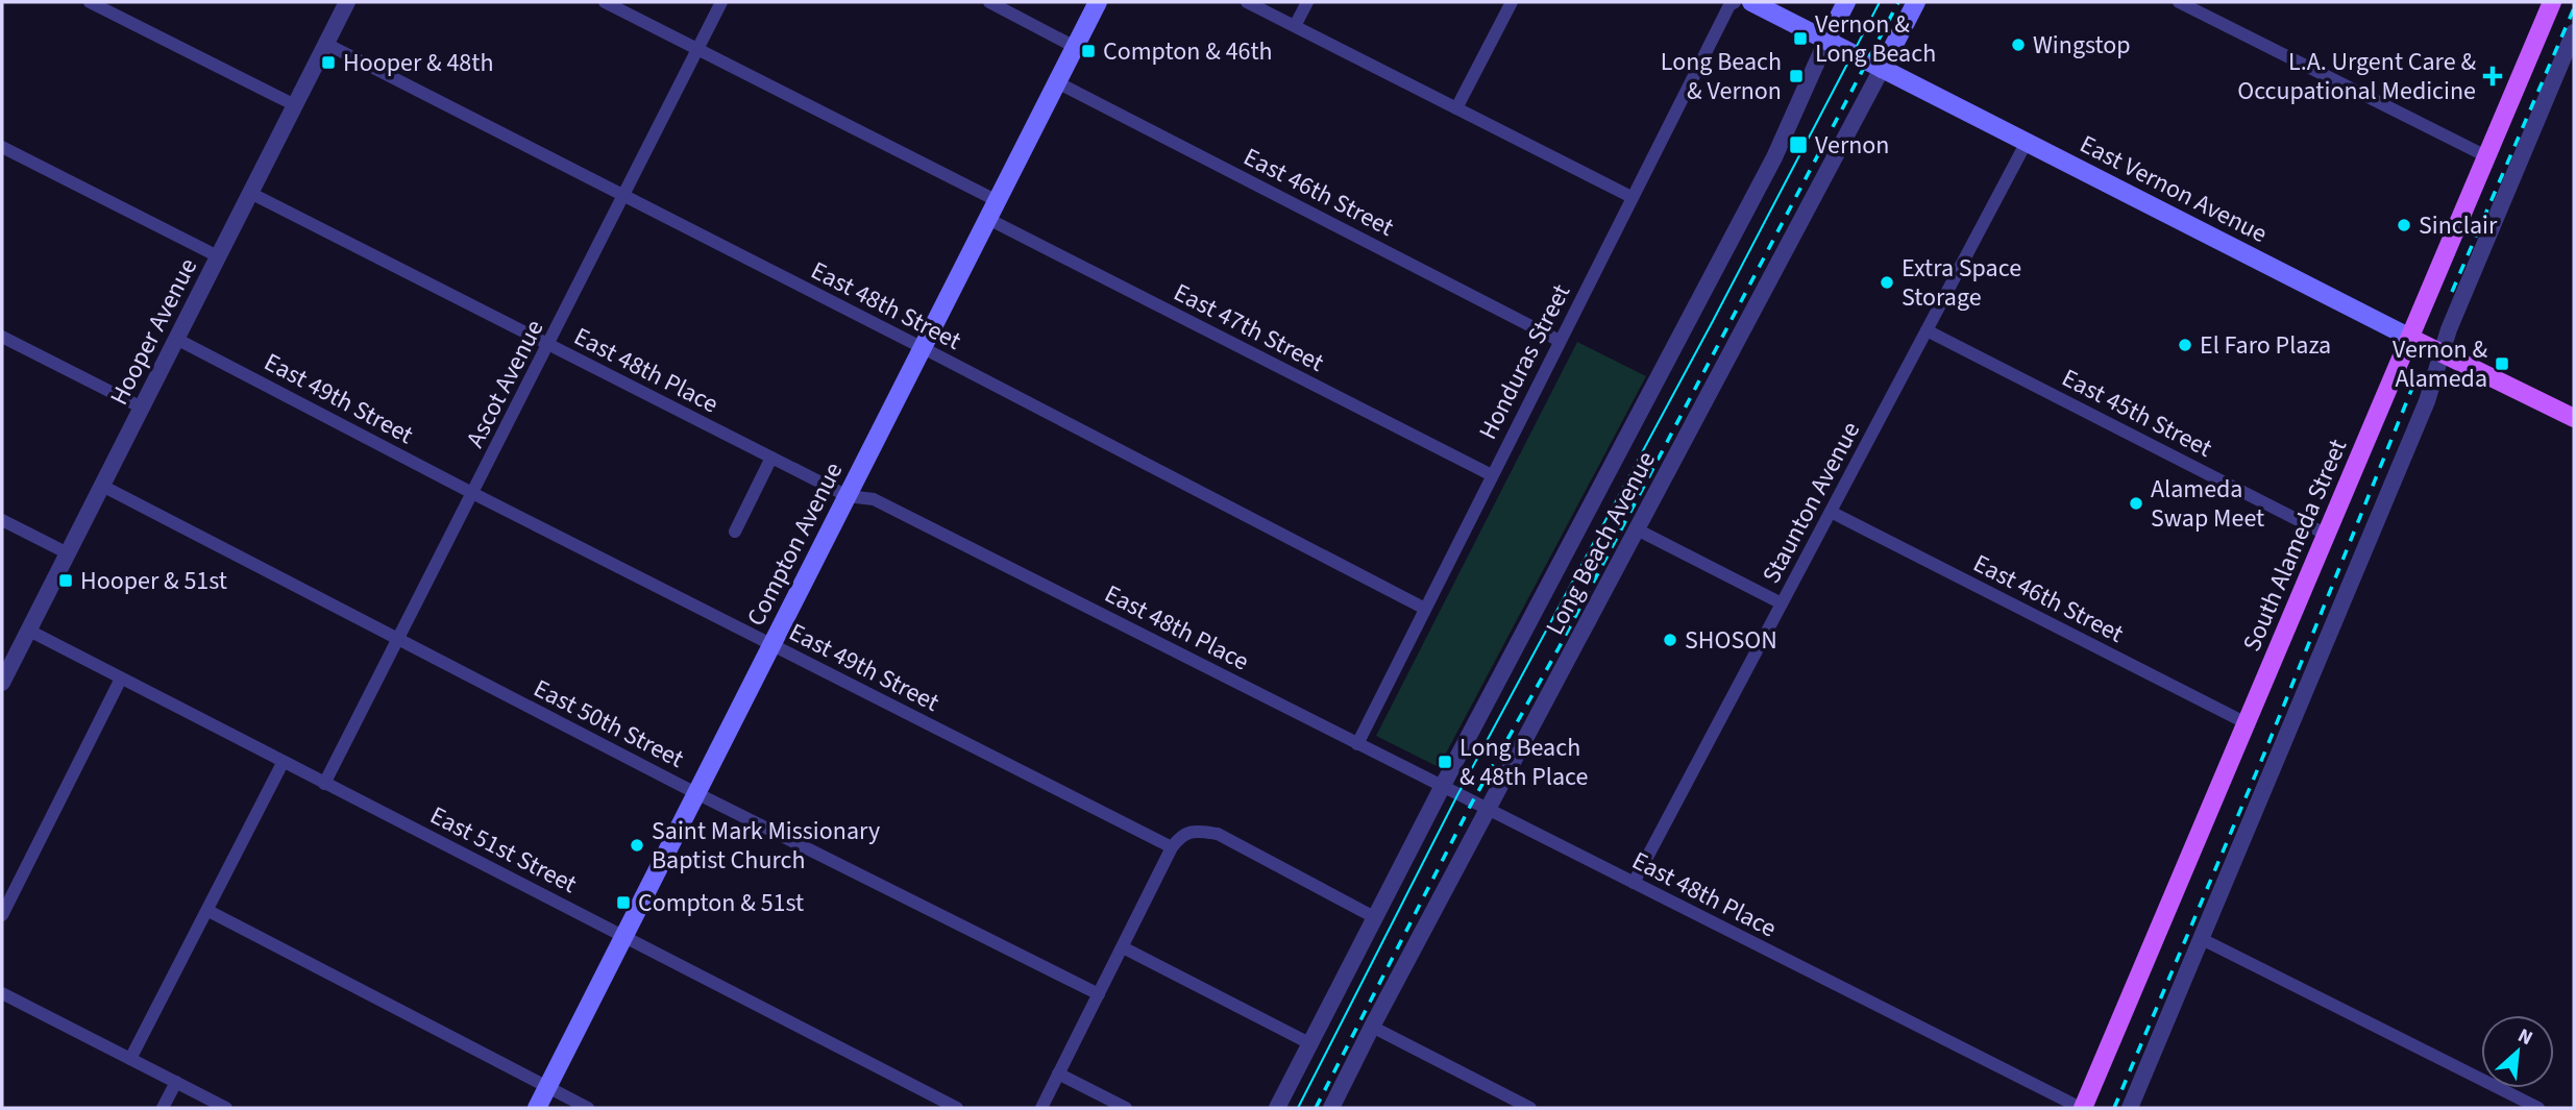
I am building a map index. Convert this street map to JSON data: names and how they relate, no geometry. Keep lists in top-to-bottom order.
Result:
{
  "streets": {
    "main road": [
      "East Vernon Avenue",
      "Long Beach Avenue",
      "Compton Avenue",
      "South Alameda Street"
    ],
    "street": [
      "East 46th Street",
      "East 48th Street",
      "East 47th Street",
      "Hooper Avenue",
      "Honduras Street",
      "East 48th Place",
      "Ascot Avenue",
      "East 49th Street",
      "East 45th Street",
      "Staunton Avenue",
      "East 50th Street",
      "East 51st Street"
    ]
  },
  "crossings": [
    ["East Vernon Avenue", "Staunton Avenue"],
    ["East Vernon Avenue", "Long Beach Avenue"],
    ["East Vernon Avenue", "South Alameda Street"],
    ["East 46th Street", "Honduras Street"],
    ["East 46th Street", "Staunton Avenue"],
    ["East 46th Street", "Compton Avenue"],
    ["East 46th Street", "South Alameda Street"],
    ["East 48th Street", "Hooper Avenue"],
    ["East 48th Street", "Honduras Street"],
    ["East 48th Street", "Ascot Avenue"],
    ["East 48th Street", "Compton Avenue"],
    ["East 47th Street", "Honduras Street"],
    ["East 47th Street", "Compton Avenue"],
    ["Hooper Avenue", "East 48th Place"],
    ["Hooper Avenue", "East 49th Street"],
    ["Hooper Avenue", "East 50th Street"],
    ["Hooper Avenue", "East 51st Street"],
    ["Honduras Street", "East 48th Place"],
    ["East 48th Place", "Ascot Avenue"],
    ["East 48th Place", "Staunton Avenue"],
    ["East 48th Place", "Long Beach Avenue"],
    ["East 48th Place", "Compton Avenue"],
    ["East 48th Place", "South Alameda Street"],
    ["Ascot Avenue", "East 49th Street"],
    ["Ascot Avenue", "East 50th Street"],
    ["Ascot Avenue", "East 51st Street"],
    ["East 49th Street", "Compton Avenue"],
    ["East 45th Street", "Staunton Avenue"],
    ["East 45th Street", "South Alameda Street"],
    ["Compton Avenue", "East 50th Street"],
    ["Compton Avenue", "East 51st Street"]
  ],
  "places": {
    "transit": [
      "Vernon & Long Beach",
      "Compton & 46th",
      "Hooper & 48th",
      "Long Beach & Vernon",
      "Vernon",
      "Vernon & Alameda",
      "Hooper & 51st",
      "Long Beach & 48th Place",
      "Compton & 51st"
    ],
    "other": [
      "Wingstop",
      "Sinclair",
      "Extra Space Storage",
      "El Faro Plaza",
      "Alameda Swap Meet",
      "SHOSON",
      "Saint Mark Missionary Baptist Church"
    ],
    "health": ["L.A. Urgent Care & Occupational Medicine"]
  },
  "north": "top right"
}
